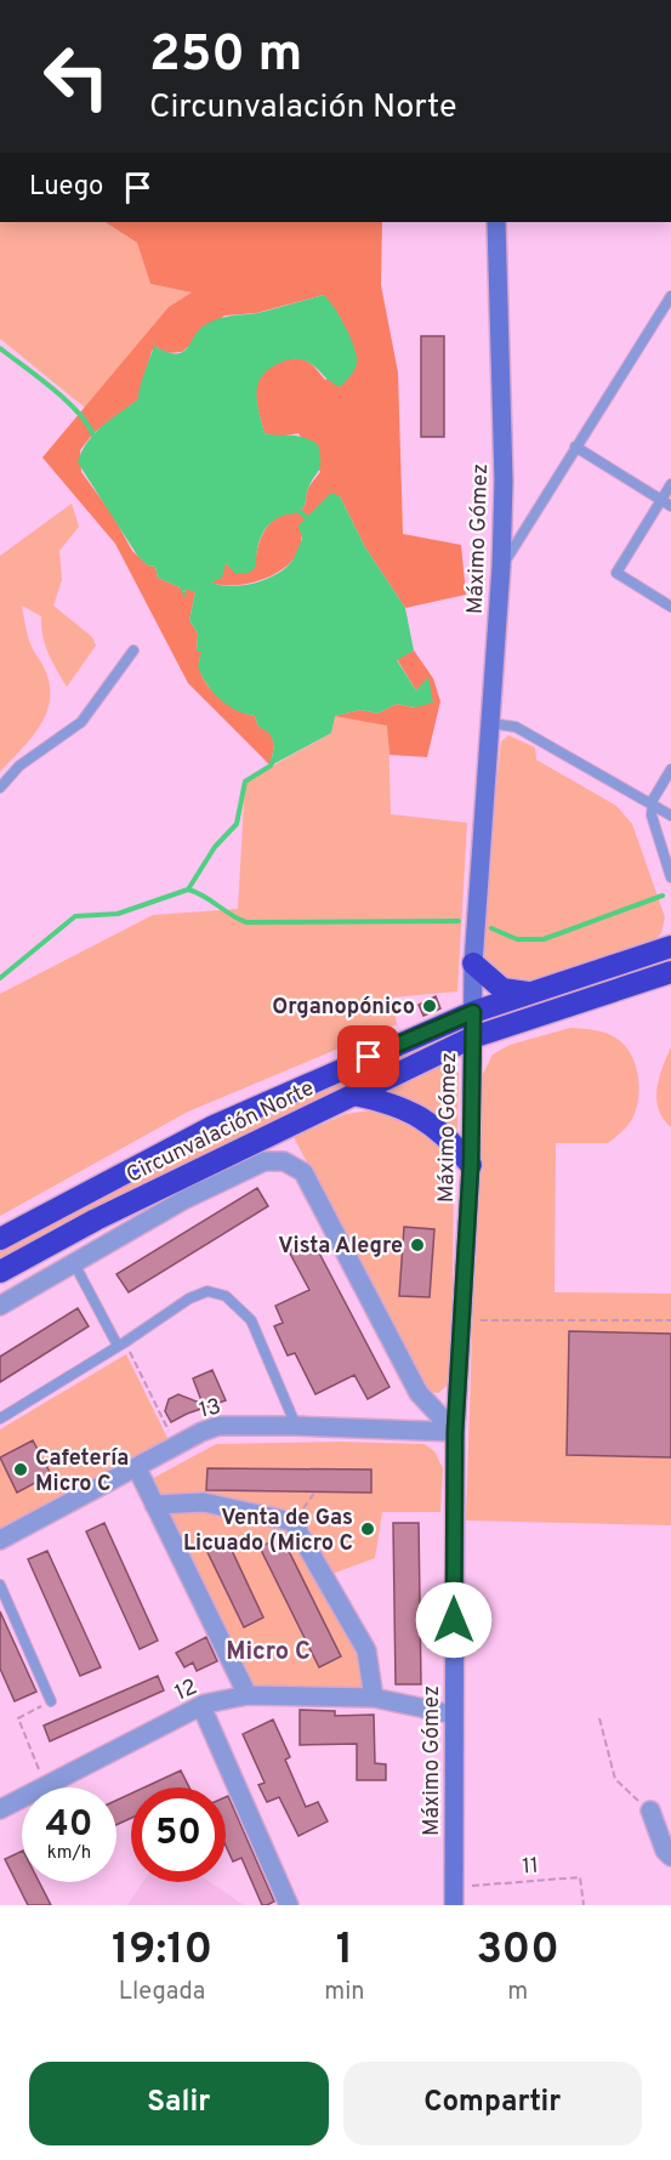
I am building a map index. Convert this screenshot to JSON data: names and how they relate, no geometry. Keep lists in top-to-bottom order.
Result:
{
  "streets": {
    "highway": ["Circunvalación Norte"],
    "main road": ["Máximo Gómez"],
    "street": ["13", "12"],
    "path": ["11"]
  },
  "crossings": [
    ["Máximo Gómez", "Circunvalación Norte"],
    ["Máximo Gómez", "13"],
    ["Máximo Gómez", "12"],
    ["Máximo Gómez", "11"]
  ],
  "districts": ["Micro C"],
  "places": [
    "Organopónico",
    "Vista Alegre",
    "Cafetería Micro C",
    "Venta de Gas Licuado (Micro C"
  ],
  "page": {
    "turn": ["250 m", "Circunvalación Norte"],
    "then": "Luego",
    "speed": "40 km/h",
    "limit": "50",
    "eta": [
      "19:10",
      "Llegada",
      "1",
      "min",
      "300",
      "m"
    ],
    "buttons": ["Salir", "Compartir"]
  }
}
